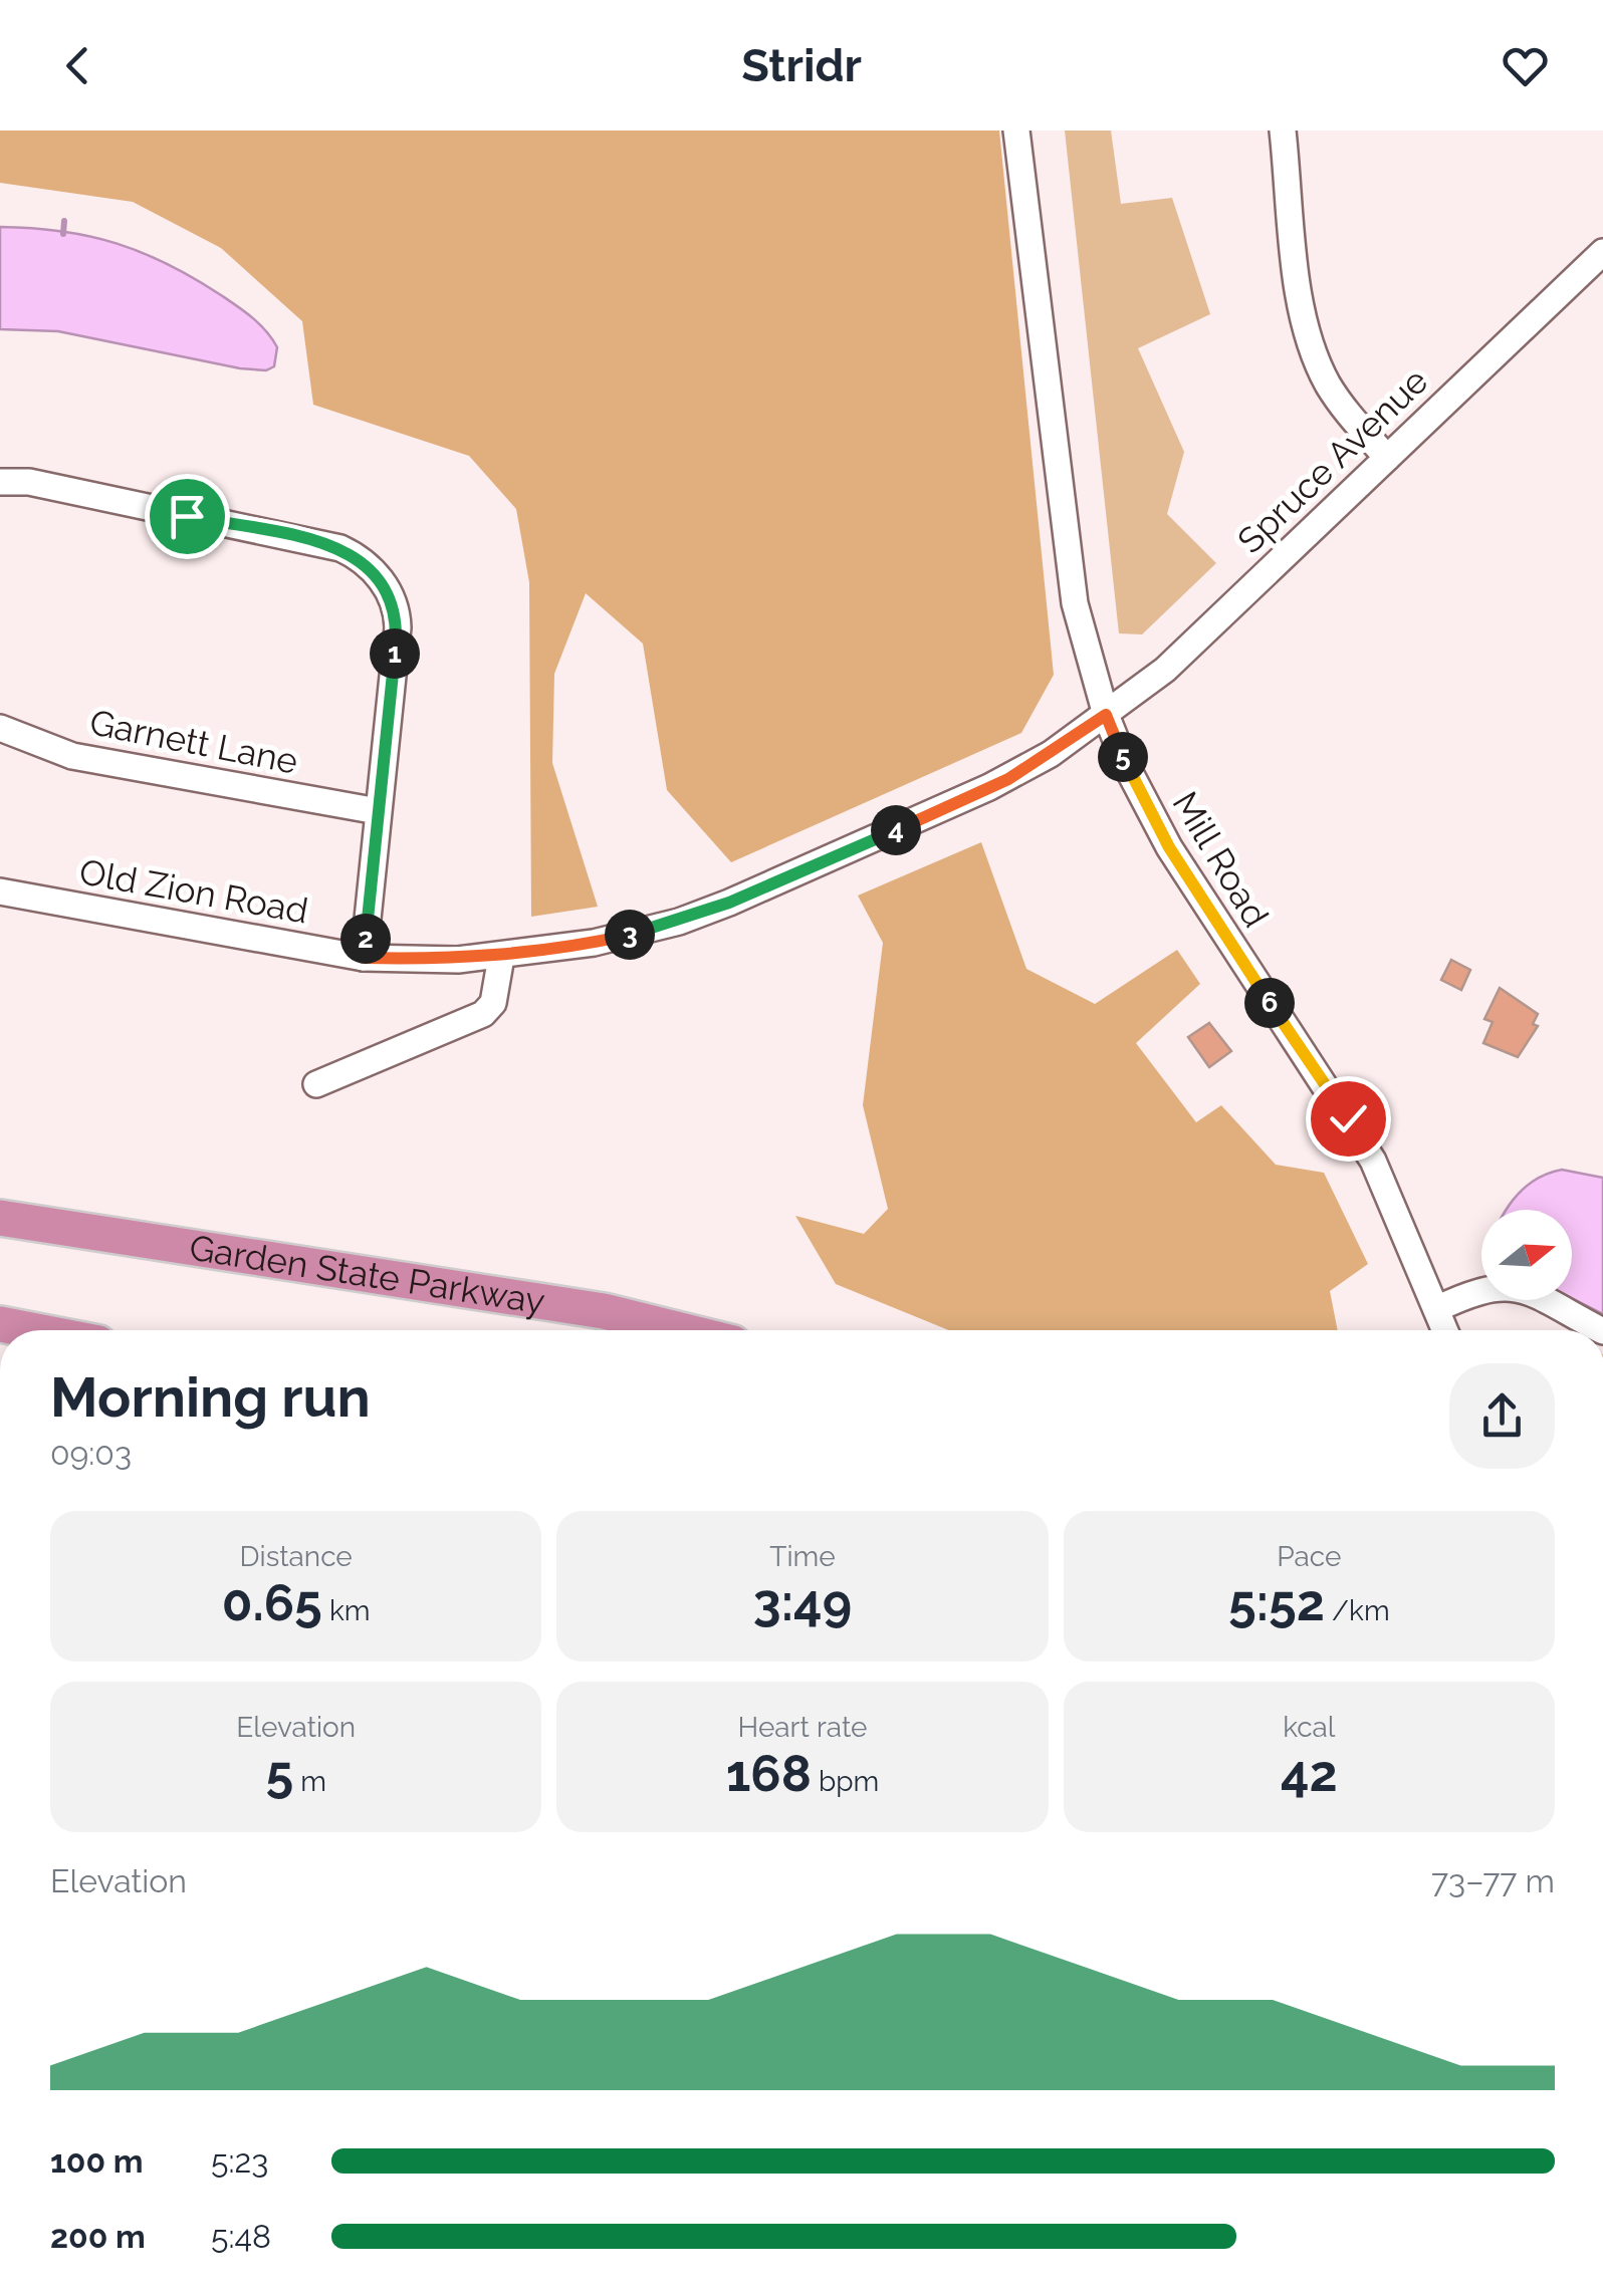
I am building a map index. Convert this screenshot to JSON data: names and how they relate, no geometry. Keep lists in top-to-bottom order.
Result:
{
  "streets": {
    "highway": ["Garden State Parkway"],
    "street": [
      "Spruce Avenue",
      "Garnett Lane",
      "Mill Road",
      "Old Zion Road"
    ]
  },
  "crossings": [
    ["Spruce Avenue", "Mill Road"],
    ["Spruce Avenue", "Old Zion Road"],
    ["Mill Road", "Old Zion Road"]
  ],
  "north": "right",
  "page": {
    "header": "Stridr",
    "pins": [
      "1",
      "5",
      "4",
      "3",
      "2",
      "6"
    ],
    "heading": ["Morning run", "09:03"],
    "stats": [
      ["Distance", "0.65 km"],
      ["Time", "3:49"],
      ["Pace", "5:52 /km"],
      ["Elevation", "5 m"],
      ["Heart rate", "168 bpm"],
      ["kcal", "42"]
    ],
    "chart": ["Elevation", "73–77 m"],
    "list": [
      {
        "name": "100 m",
        "note": "5:23"
      },
      {
        "name": "200 m",
        "note": "5:48"
      }
    ]
  }
}
